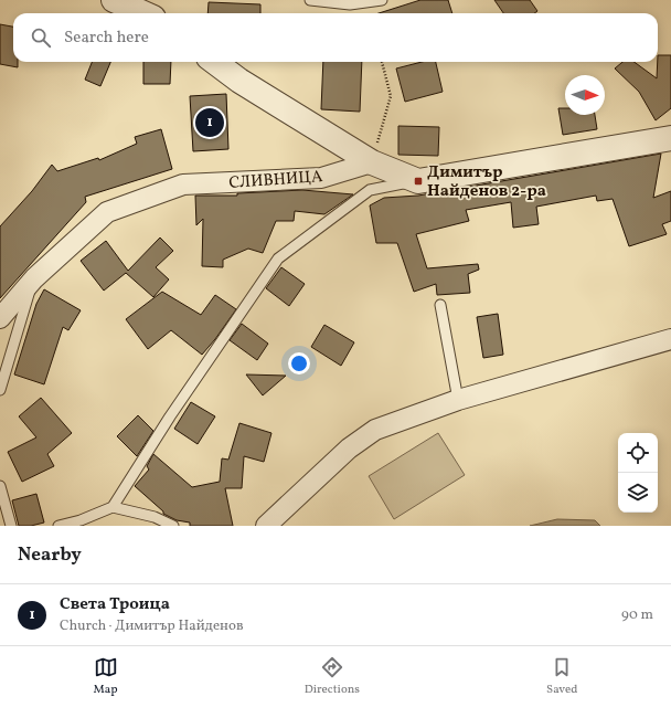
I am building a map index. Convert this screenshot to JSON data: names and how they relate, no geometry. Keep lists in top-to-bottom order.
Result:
{
  "streets": {
    "street": ["СЛИВНИЦА"]
  },
  "places": {
    "transit": ["Димитър Найденов 2-ра"]
  },
  "north": "right",
  "page": {
    "search": "Search here",
    "pins": "1",
    "heading": "Nearby",
    "list": [
      {
        "mark": "1",
        "name": "Света Троица",
        "note": "Church · Димитър Найденов",
        "value": "90 m"
      }
    ],
    "nav": ["Map", "Directions", "Saved"]
  }
}
